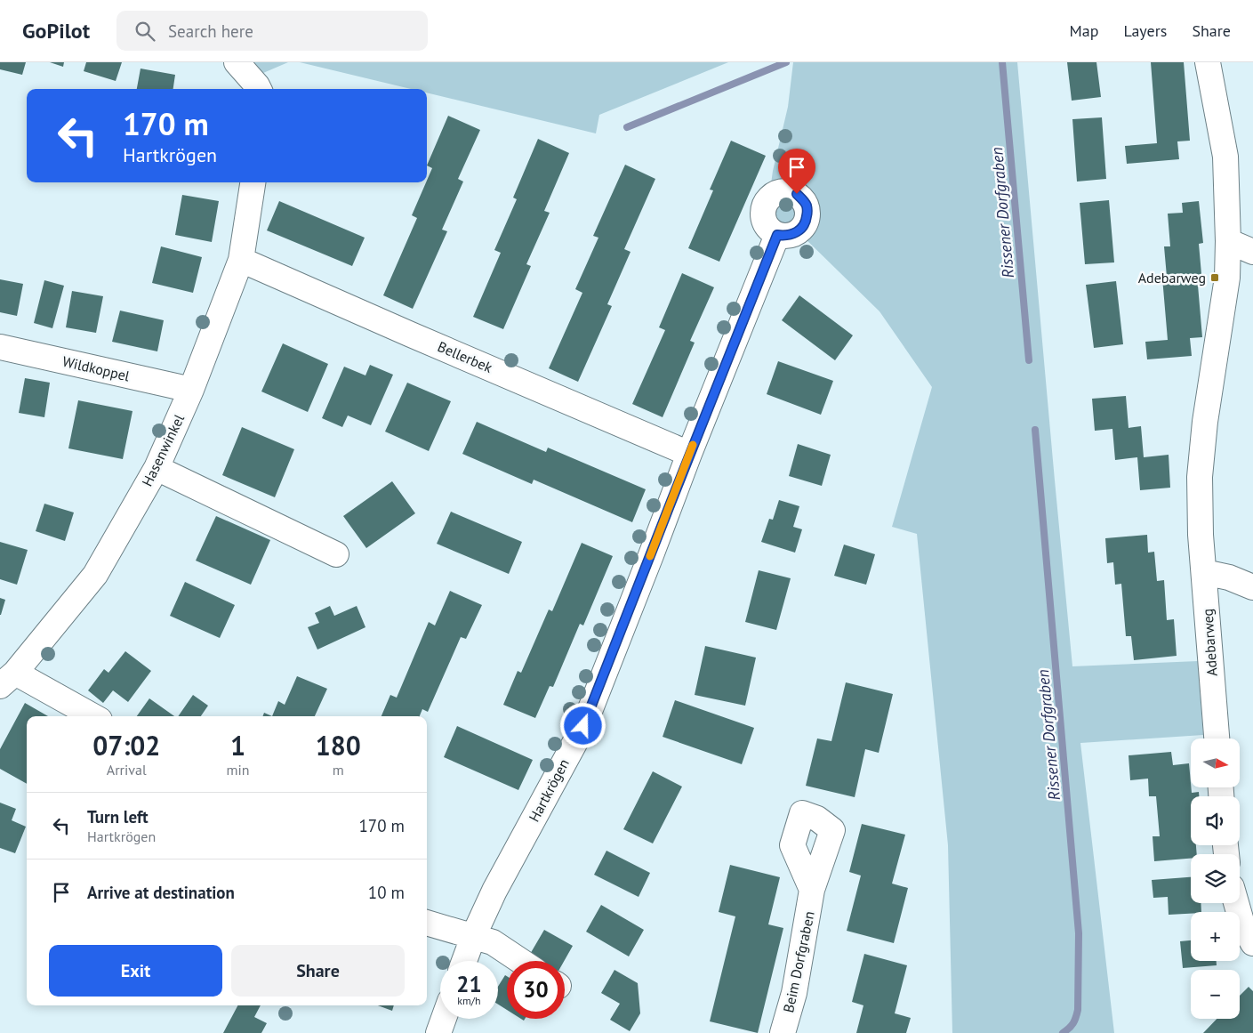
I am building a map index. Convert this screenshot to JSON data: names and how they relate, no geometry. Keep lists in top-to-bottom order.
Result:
{
  "streets": {
    "street": [
      "Bellerbek",
      "Wildkoppel",
      "Hasenwinkel",
      "Adebarweg",
      "Hartkrögen",
      "Beim Dorfgraben"
    ]
  },
  "crossings": [
    ["Bellerbek", "Hasenwinkel"],
    ["Bellerbek", "Hartkrögen"],
    ["Wildkoppel", "Hasenwinkel"]
  ],
  "water": ["Rissener Dorfgraben"],
  "places": {
    "transit": ["Adebarweg"]
  },
  "north": "right",
  "page": {
    "header": "GoPilot",
    "search": "Search here",
    "nav": ["Map", "Layers", "Share"],
    "turn": ["170 m", "Hartkrögen"],
    "eta": [
      "07:02",
      "Arrival",
      "1",
      "min",
      "180",
      "m"
    ],
    "map_buttons": ["+", "−"],
    "list": [
      {
        "name": "Turn left",
        "note": "Hartkrögen",
        "value": "170 m"
      },
      {
        "name": "Arrive at destination",
        "value": "10 m"
      }
    ],
    "buttons": ["Exit", "Share"],
    "speed": "21 km/h",
    "limit": "30"
  }
}
